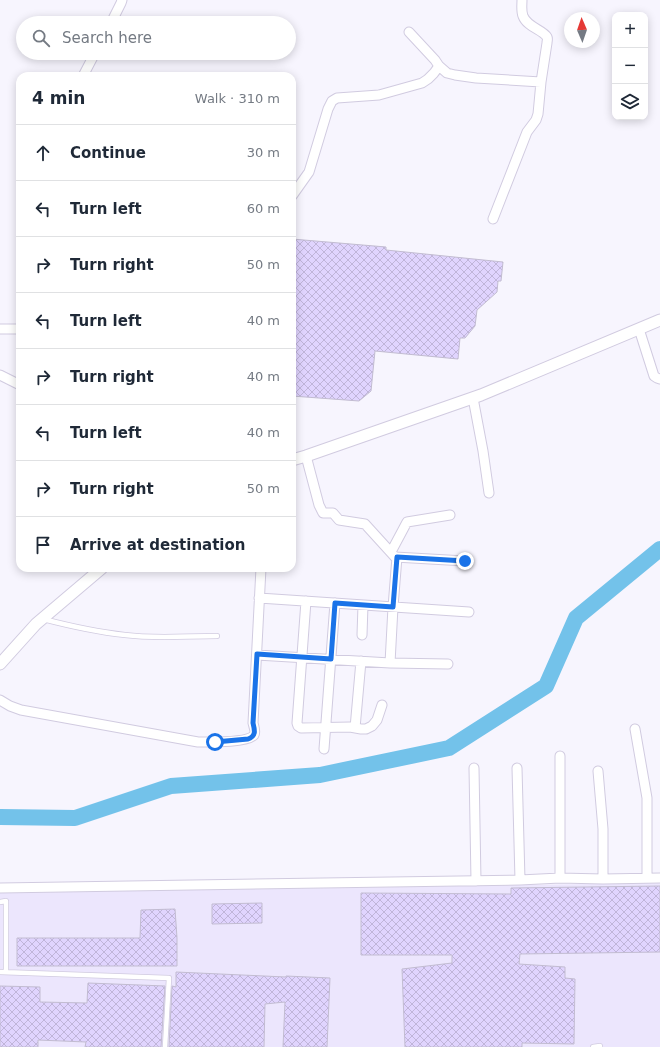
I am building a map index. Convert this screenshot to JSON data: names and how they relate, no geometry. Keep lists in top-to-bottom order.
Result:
{
  "north": "top",
  "page": {
    "map_buttons": ["+", "−"],
    "search": "Search here",
    "heading": ["4 min", "Walk · 310 m"],
    "list": [
      ["Continue", "30 m"],
      ["Turn left", "60 m"],
      ["Turn right", "50 m"],
      ["Turn left", "40 m"],
      ["Turn right", "40 m"],
      ["Turn left", "40 m"],
      ["Turn right", "50 m"],
      "Arrive at destination"
    ]
  }
}
